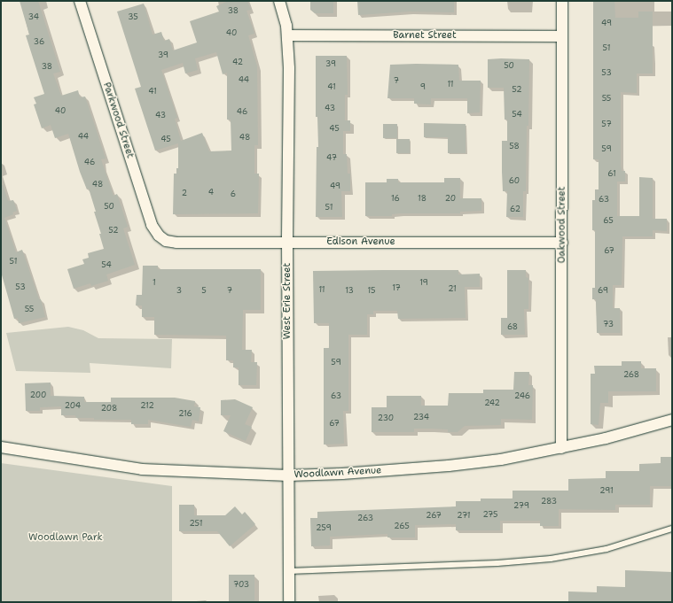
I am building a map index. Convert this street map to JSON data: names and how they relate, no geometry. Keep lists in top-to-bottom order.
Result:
{
  "streets": {
    "street": [
      "Barnet Street",
      "Parkwood Street",
      "Oakwood Street",
      "Edison Avenue",
      "West Erie Street",
      "Woodlawn Avenue"
    ]
  },
  "crossings": [
    ["Barnet Street", "Oakwood Street"],
    ["Barnet Street", "West Erie Street"],
    ["Parkwood Street", "Edison Avenue"],
    ["Oakwood Street", "Edison Avenue"],
    ["Oakwood Street", "Woodlawn Avenue"],
    ["Edison Avenue", "West Erie Street"],
    ["West Erie Street", "Woodlawn Avenue"]
  ],
  "parks": ["Woodlawn Park"],
  "house_numbers": [
    "38",
    "34",
    "35",
    "49",
    "40",
    "36",
    "51",
    "39",
    "42",
    "39",
    "50",
    "38",
    "53",
    "44",
    "7",
    "11",
    "41",
    "9",
    "52",
    "41",
    "55",
    "43",
    "40",
    "46",
    "54",
    "43",
    "57",
    "45",
    "44",
    "48",
    "45",
    "58",
    "59",
    "47",
    "46",
    "61",
    "60",
    "48",
    "49",
    "4",
    "2",
    "6",
    "16",
    "18",
    "20",
    "63",
    "50",
    "51",
    "62",
    "65",
    "52",
    "67",
    "51",
    "54",
    "1",
    "19",
    "53",
    "17",
    "21",
    "11",
    "3",
    "5",
    "7",
    "13",
    "15",
    "69",
    "55",
    "73",
    "68",
    "59",
    "268",
    "200",
    "63",
    "246",
    "242",
    "204",
    "212",
    "208",
    "216",
    "234",
    "230",
    "67",
    "291",
    "283",
    "279",
    "275",
    "267",
    "271",
    "263",
    "251",
    "265",
    "259",
    "703"
  ]
}
